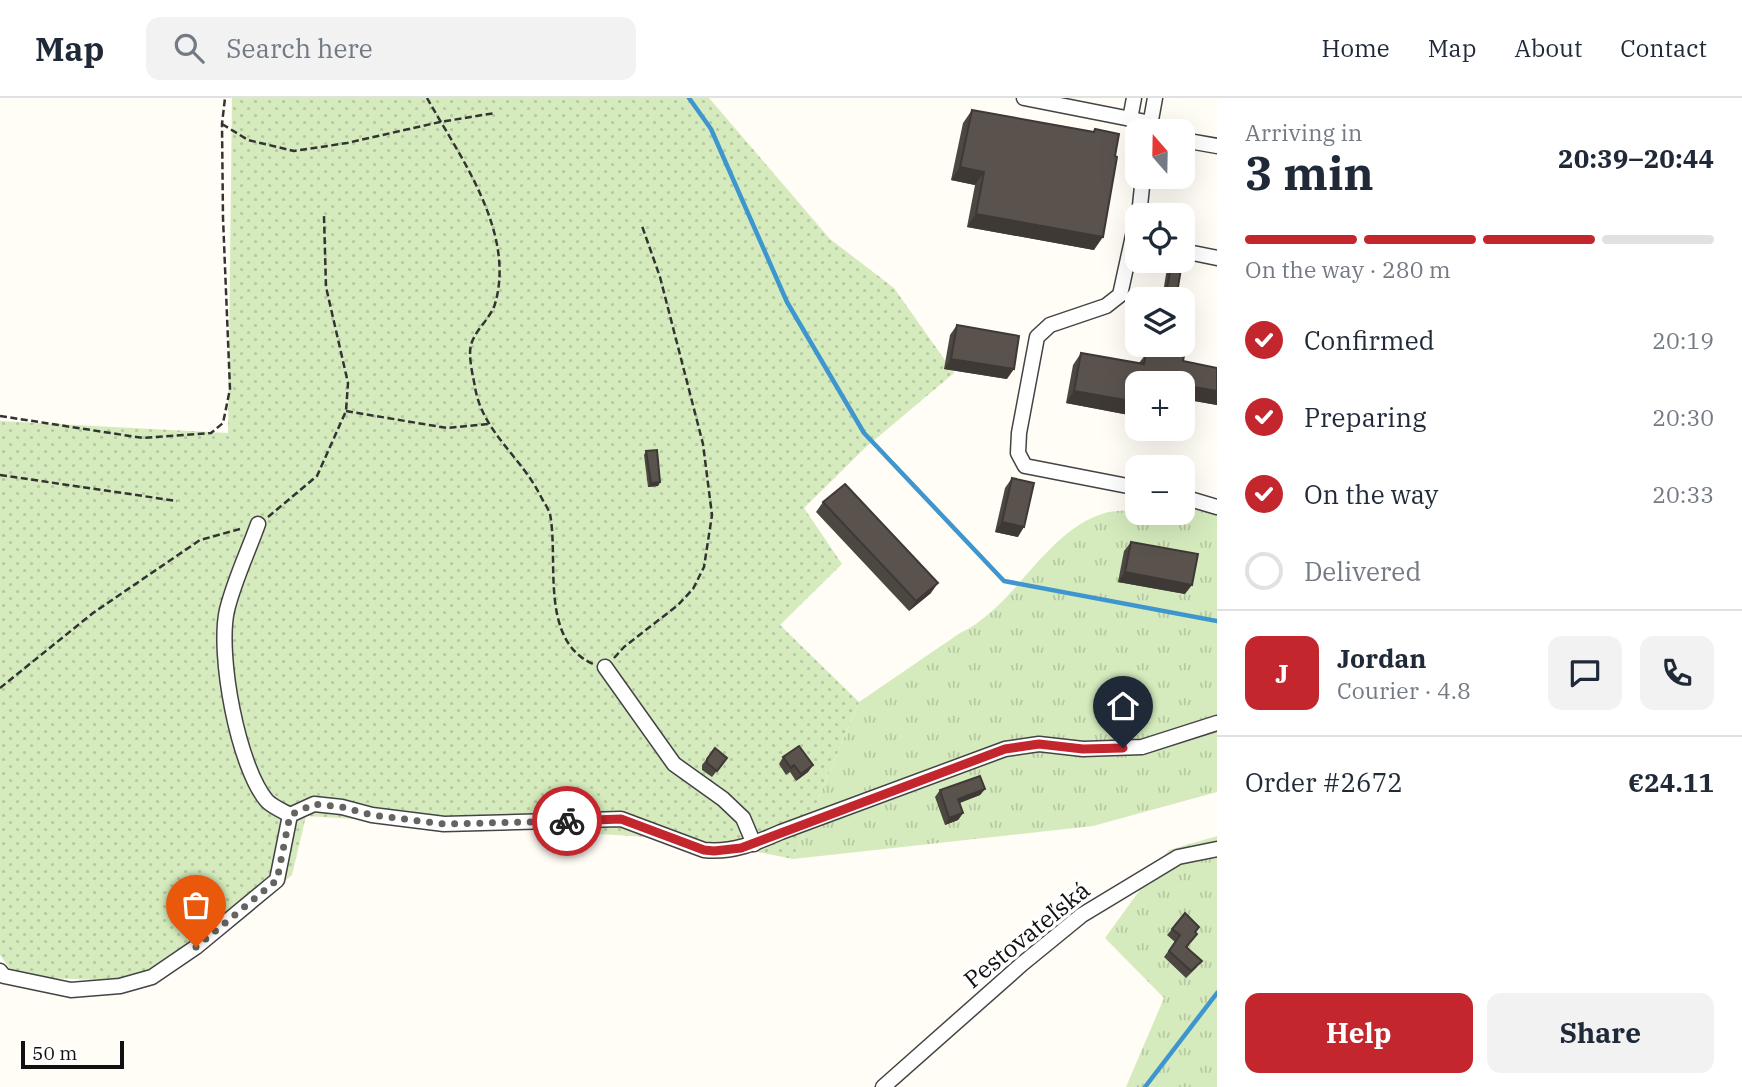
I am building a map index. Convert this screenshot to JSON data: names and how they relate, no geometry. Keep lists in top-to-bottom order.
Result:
{
  "streets": {
    "street": ["Pestovateľská"]
  },
  "scale_bar": "50 m",
  "north": "top",
  "page": {
    "header": "Map",
    "search": "Search here",
    "nav": [
      "Home",
      "Map",
      "About",
      "Contact"
    ],
    "heading": ["3 min", "Arriving in", "20:39–20:44"],
    "panel": [
      "Jordan",
      "Courier · 4.8",
      "Order #2672",
      "€24.11"
    ],
    "map_buttons": ["+", "−"],
    "bar": "On the way · 280 m",
    "list": [
      ["Confirmed", "20:19"],
      ["Preparing", "20:30"],
      ["On the way", "20:33"],
      "Delivered"
    ],
    "round": "J",
    "buttons": ["Help", "Share"],
    "scale": "50 m"
  }
}
